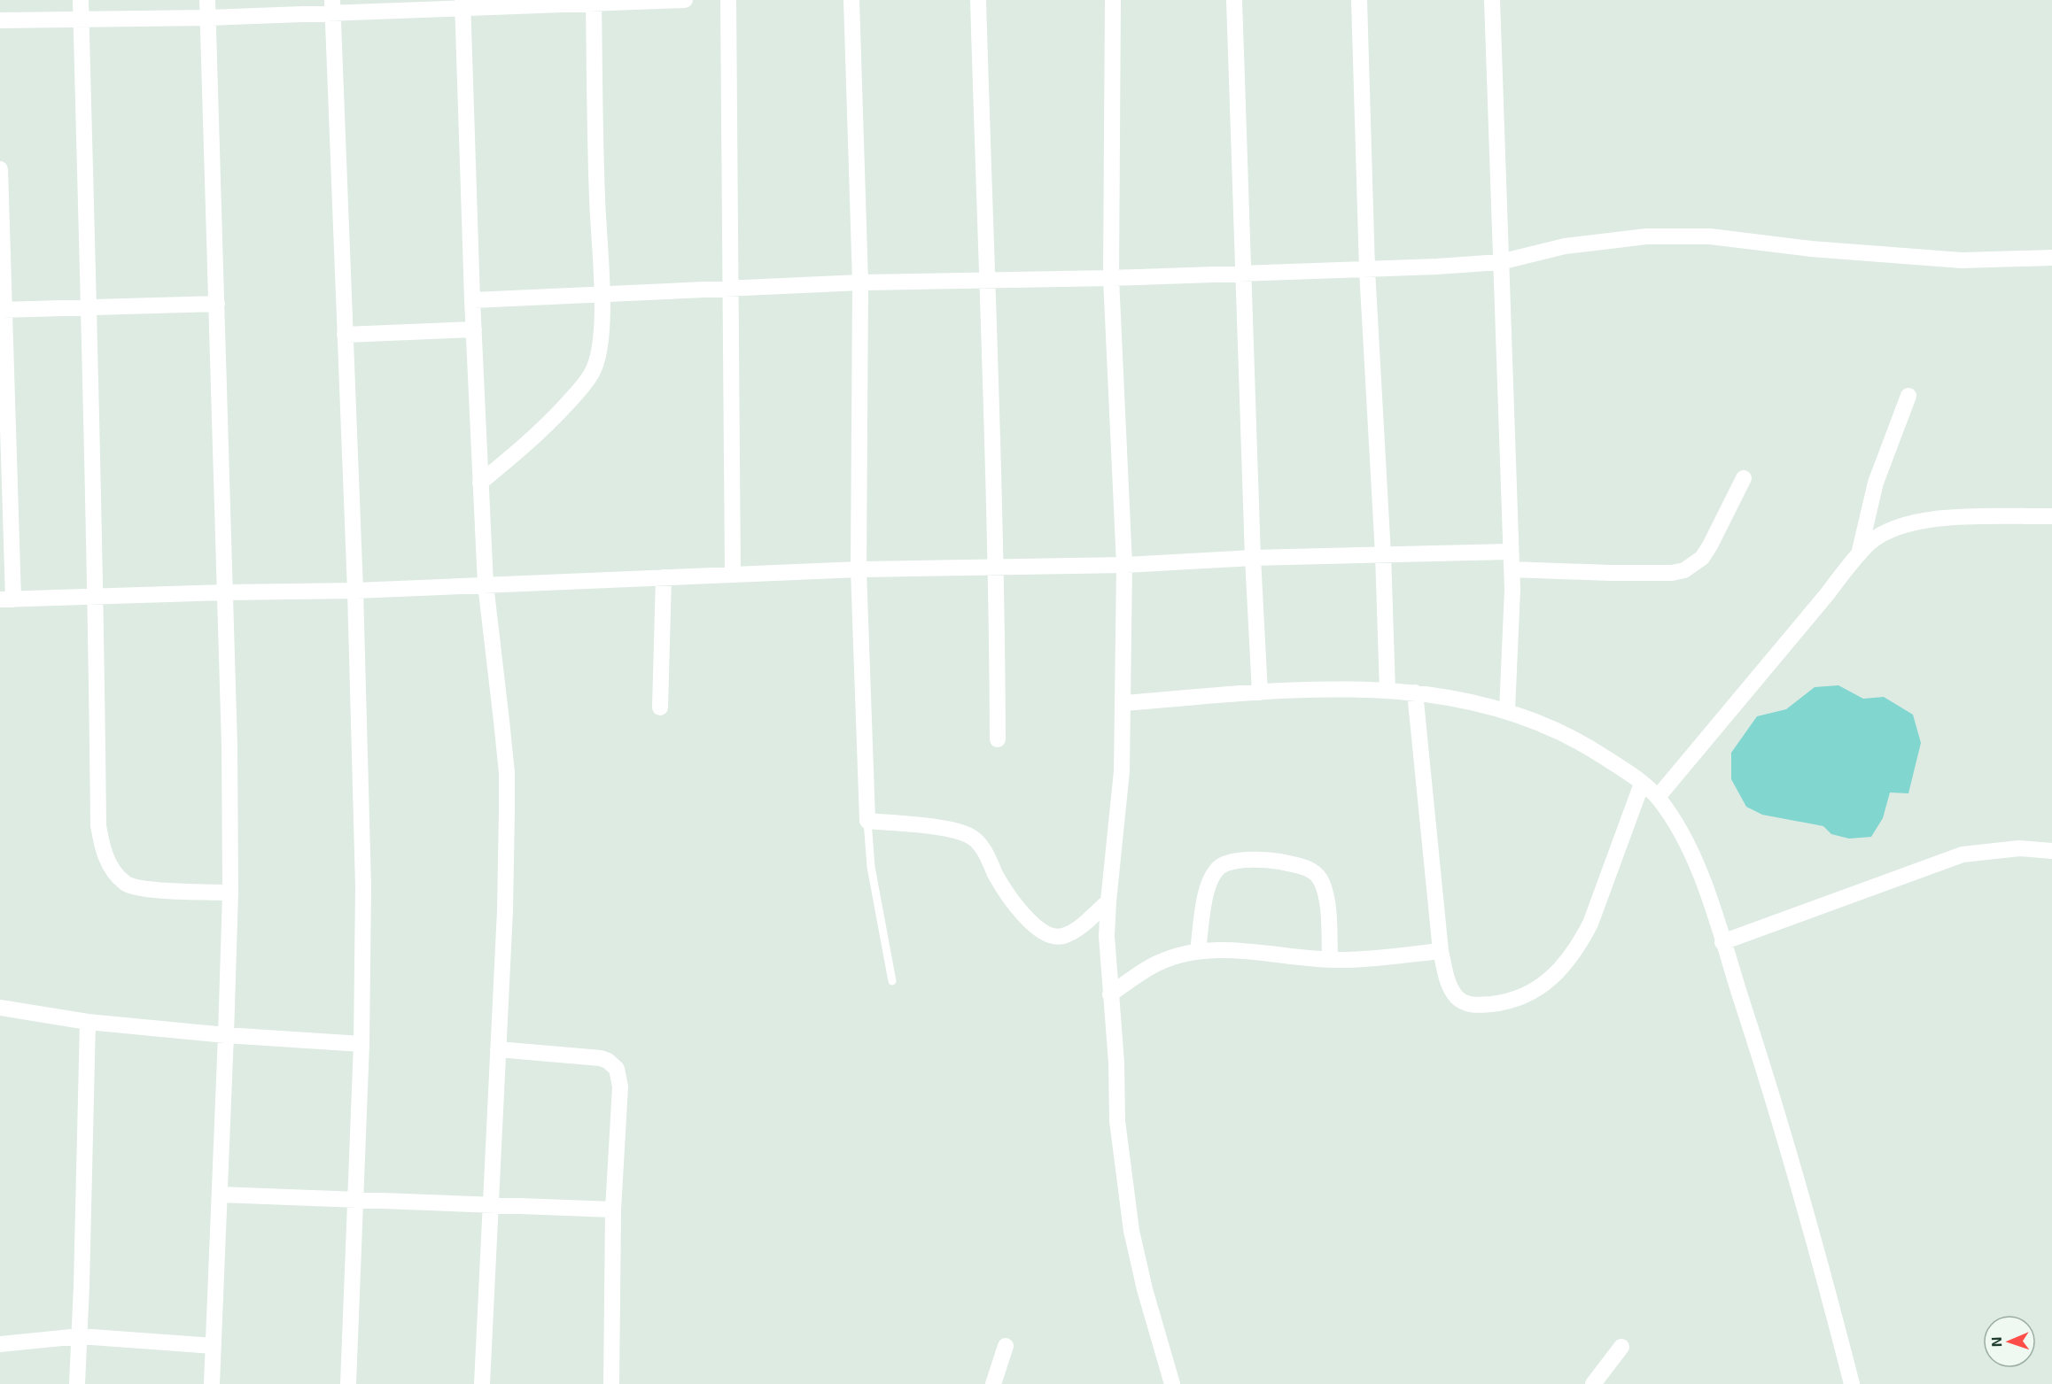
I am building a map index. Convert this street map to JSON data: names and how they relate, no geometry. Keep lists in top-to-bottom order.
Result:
{
  "north": "left"
}
